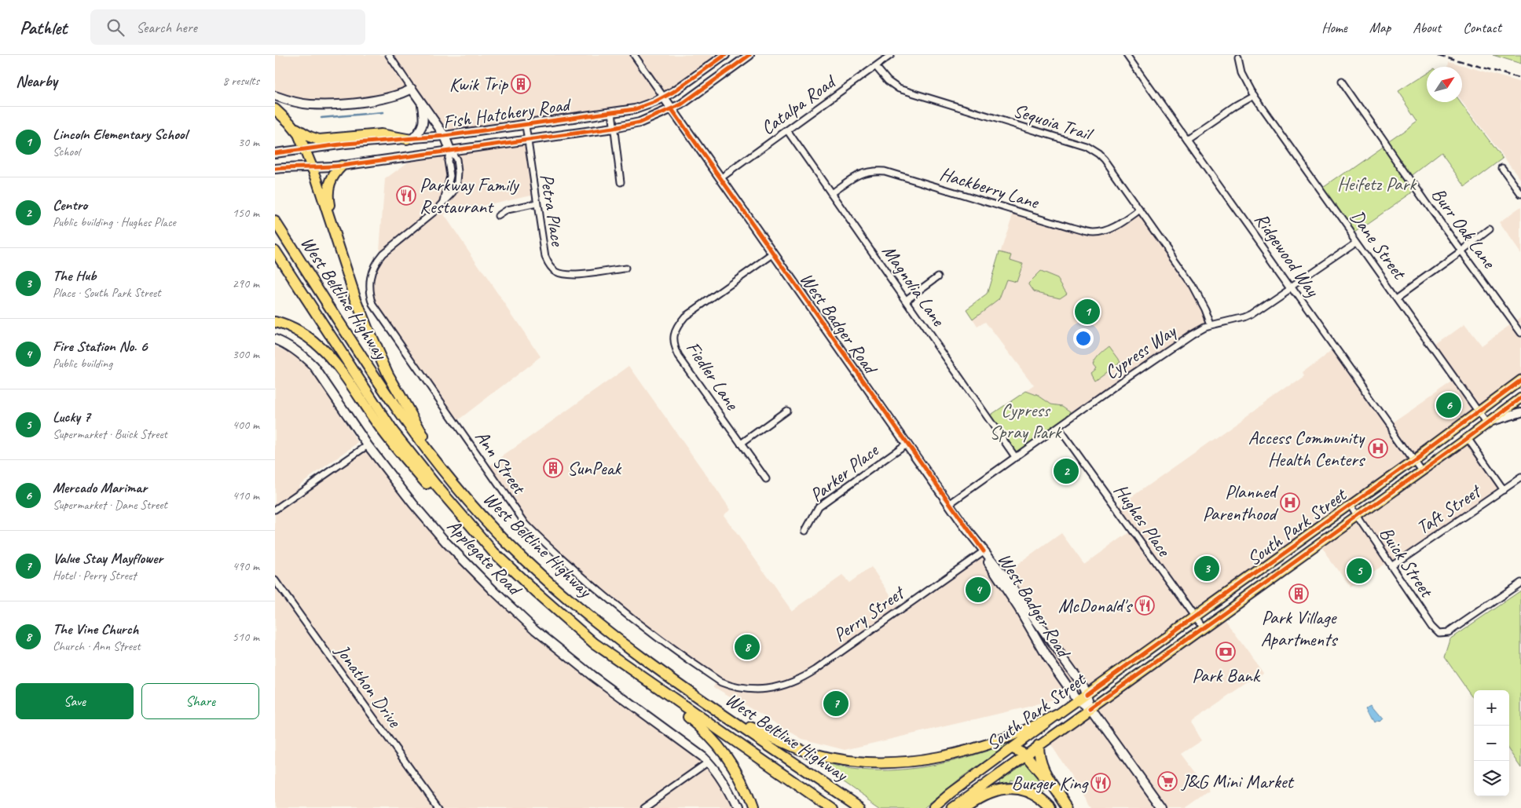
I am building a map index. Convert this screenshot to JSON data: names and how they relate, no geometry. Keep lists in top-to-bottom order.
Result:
{
  "streets": {
    "highway": ["West Beltline Highway"],
    "main road": ["South Park Street"],
    "street": [
      "Catalpa Road",
      "Fish Hatchery Road",
      "Sequoia Trail",
      "Hackberry Lane",
      "Petra Place",
      "Burr Oak Lane",
      "Dane Street",
      "Ridgewood Way",
      "Magnolia Lane",
      "West Badger Road",
      "Cypress Way",
      "Fiedler Lane",
      "Ann Street",
      "Parker Place",
      "Taft Street",
      "Hughes Place",
      "Applegate Road",
      "Buick Street",
      "Perry Street",
      "Jonathon Drive"
    ]
  },
  "crossings": [
    ["Catalpa Road", "Sequoia Trail"],
    ["Catalpa Road", "Magnolia Lane"],
    ["Catalpa Road", "West Badger Road"],
    ["Fish Hatchery Road", "Petra Place"],
    ["Fish Hatchery Road", "West Badger Road"],
    ["Fish Hatchery Road", "Ann Street"],
    ["Sequoia Trail", "Hackberry Lane"],
    ["Sequoia Trail", "Cypress Way"],
    ["Hackberry Lane", "Magnolia Lane"],
    ["Dane Street", "Cypress Way"],
    ["Dane Street", "South Park Street"],
    ["Ridgewood Way", "Cypress Way"],
    ["Ridgewood Way", "South Park Street"],
    ["Magnolia Lane", "Cypress Way"],
    ["West Badger Road", "Cypress Way"],
    ["West Badger Road", "Fiedler Lane"],
    ["West Badger Road", "Parker Place"],
    ["West Badger Road", "South Park Street"],
    ["West Badger Road", "Perry Street"],
    ["Cypress Way", "Hughes Place"],
    ["Ann Street", "Perry Street"],
    ["Taft Street", "Buick Street"],
    ["Hughes Place", "South Park Street"],
    ["South Park Street", "Buick Street"]
  ],
  "parks": ["Heifetz Park", "Cypress Spray Park"],
  "places": {
    "building": ["Kwik Trip", "SunPeak", "Park Village Apartments"],
    "restaurant": ["Parkway Family Restaurant", "McDonald's", "Burger King"],
    "hospital": ["Access Community Health Centers", "Planned Parenthood"],
    "bank": ["Park Bank"],
    "supermarket": ["J&G Mini Market"]
  },
  "north": "top right",
  "page": {
    "header": "Pathlet",
    "search": "Search here",
    "nav": [
      "Home",
      "Map",
      "About",
      "Contact"
    ],
    "heading": ["Nearby", "8 results"],
    "list": [
      {
        "mark": "1",
        "name": "Lincoln Elementary School",
        "note": "School",
        "value": "30 m"
      },
      {
        "mark": "2",
        "name": "Centro",
        "note": "Public building · Hughes Place",
        "value": "150 m"
      },
      {
        "mark": "3",
        "name": "The Hub",
        "note": "Place · South Park Street",
        "value": "290 m"
      },
      {
        "mark": "4",
        "name": "Fire Station No. 6",
        "note": "Public building",
        "value": "300 m"
      },
      {
        "mark": "5",
        "name": "Lucky 7",
        "note": "Supermarket · Buick Street",
        "value": "400 m"
      },
      {
        "mark": "6",
        "name": "Mercado Marimar",
        "note": "Supermarket · Dane Street",
        "value": "410 m"
      },
      {
        "mark": "7",
        "name": "Value Stay Mayflower",
        "note": "Hotel · Perry Street",
        "value": "490 m"
      },
      {
        "mark": "8",
        "name": "The Vine Church",
        "note": "Church · Ann Street",
        "value": "510 m"
      }
    ],
    "pins": [
      "1",
      "6",
      "2",
      "3",
      "5",
      "4",
      "8",
      "7"
    ],
    "buttons": ["Save", "Share"],
    "map_buttons": ["+", "−"]
  }
}
